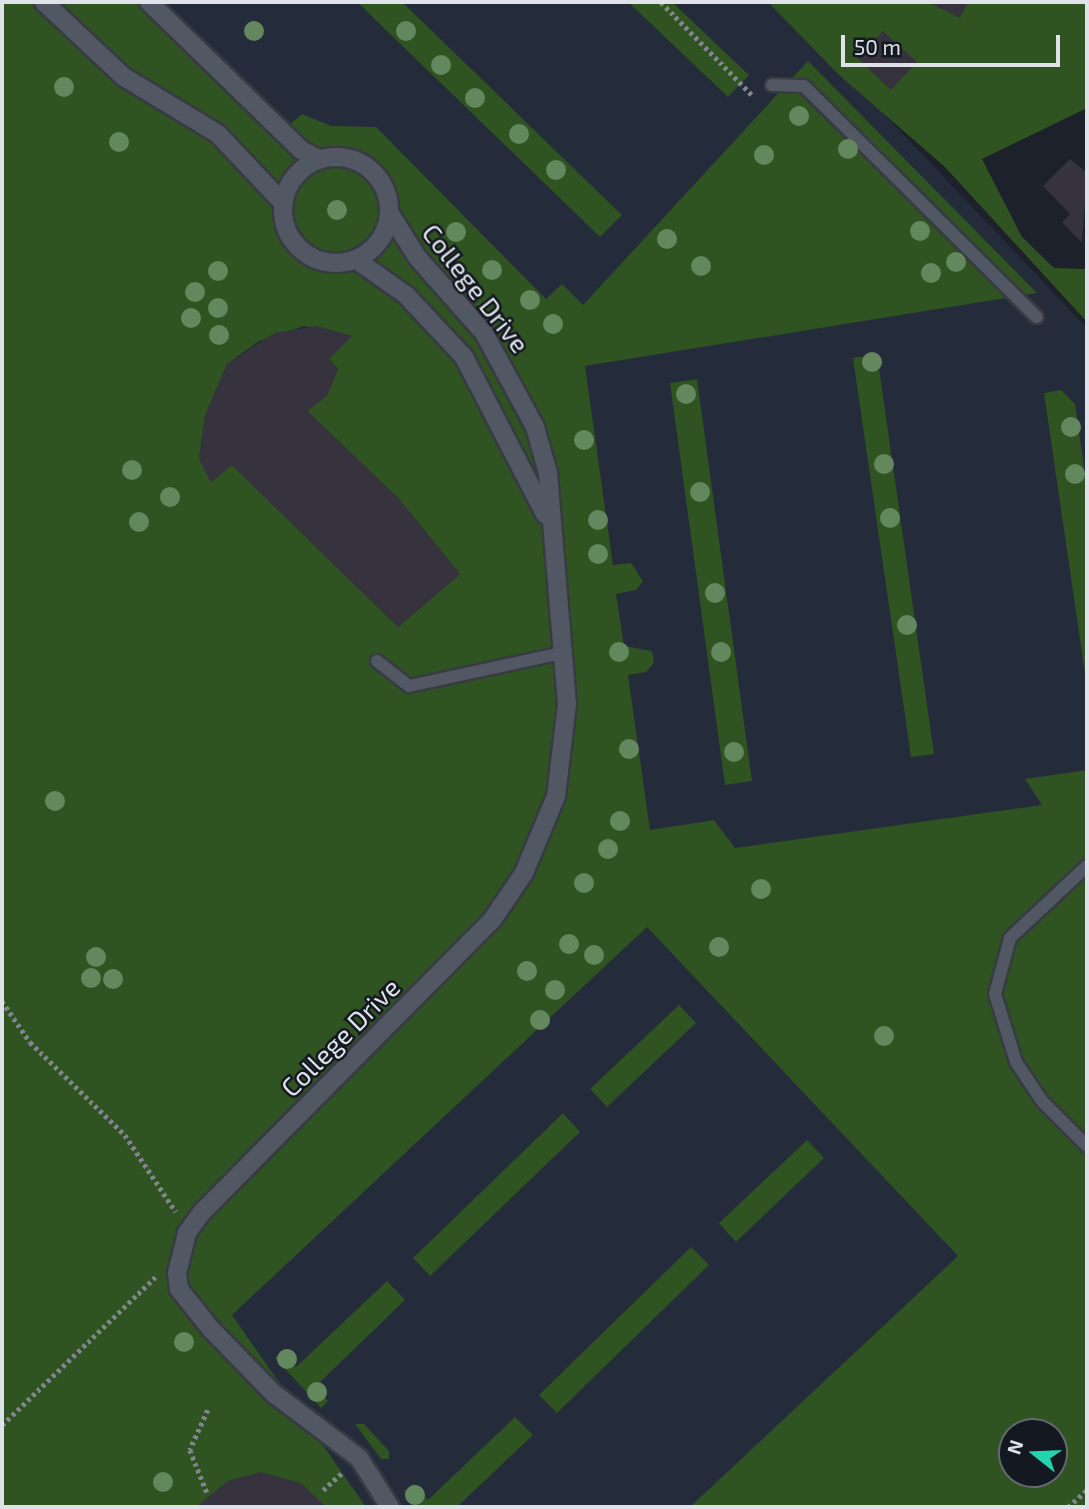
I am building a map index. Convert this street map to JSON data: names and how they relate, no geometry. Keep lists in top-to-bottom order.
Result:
{
  "streets": {
    "street": ["College Drive"]
  },
  "scale_bar": "50 m",
  "north": "left"
}
